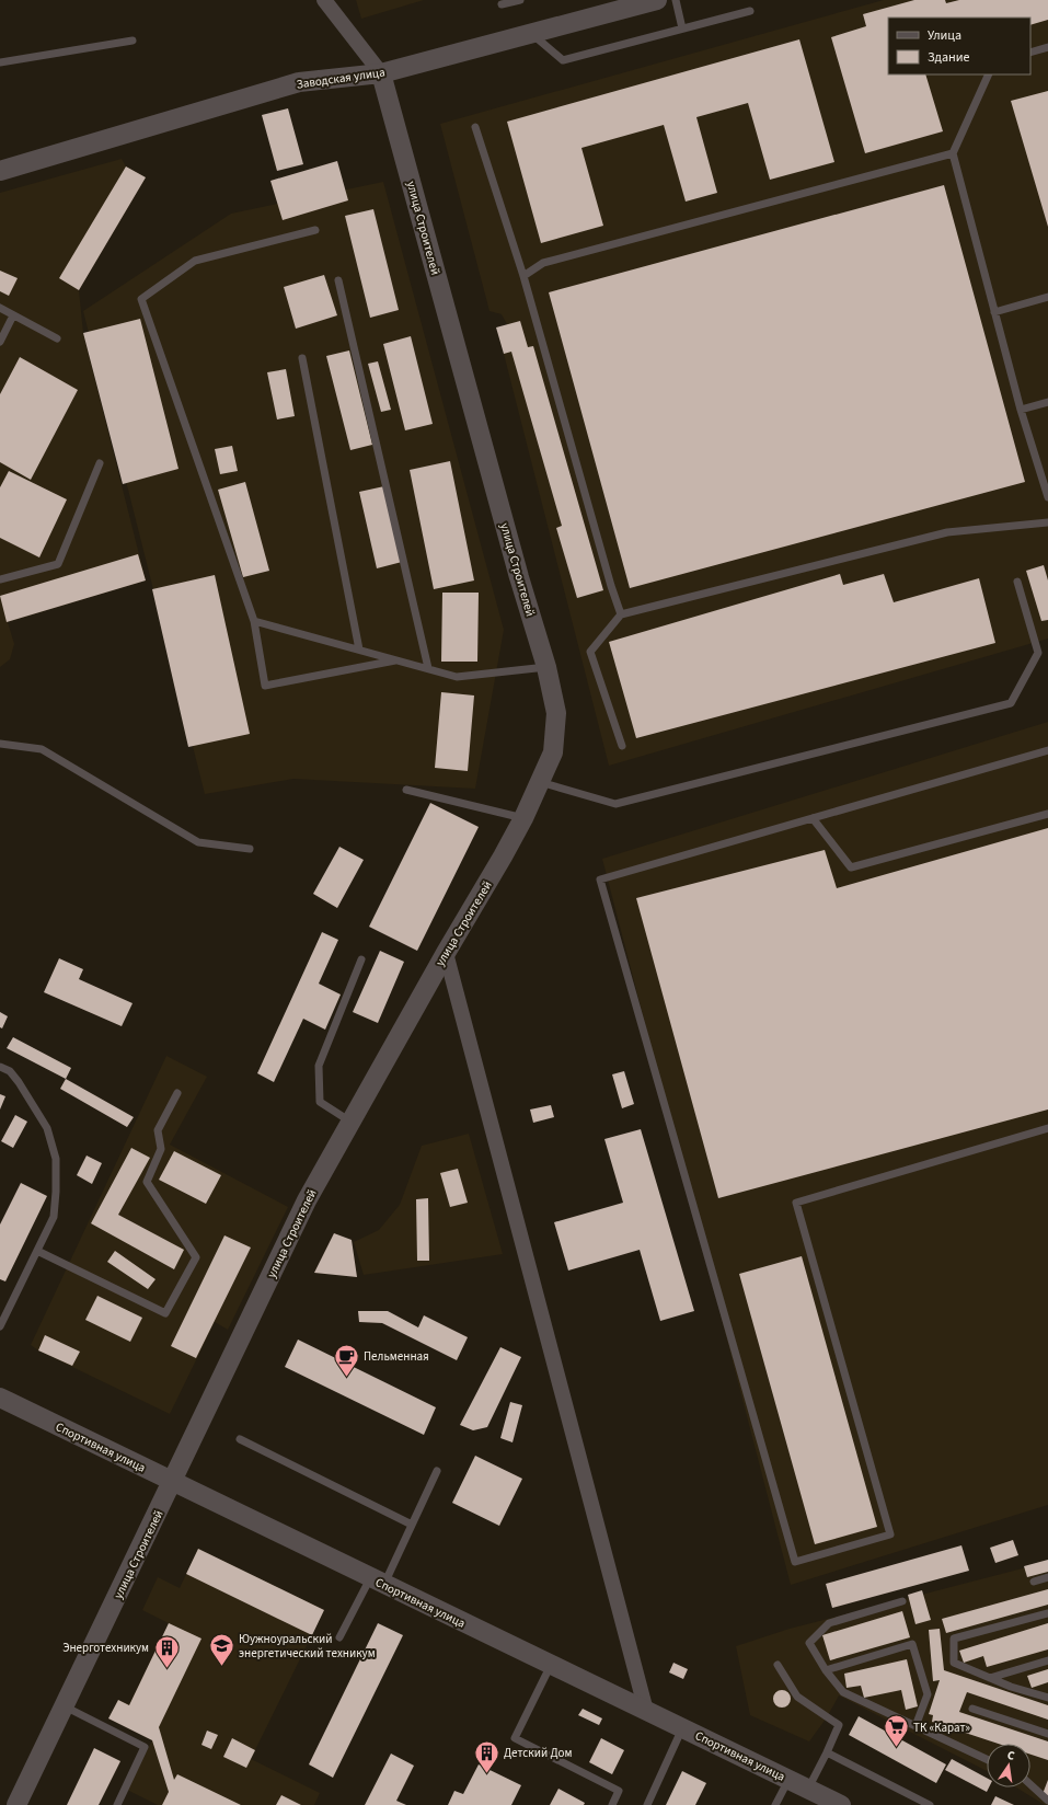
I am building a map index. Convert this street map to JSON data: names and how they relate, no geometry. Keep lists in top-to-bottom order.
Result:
{
  "streets": {
    "street": ["Заводская улица", "улица Строителей", "Спортивная улица"]
  },
  "crossings": [
    ["Заводская улица", "улица Строителей"],
    ["улица Строителей", "Спортивная улица"]
  ],
  "places": {
    "cafe": ["Пельменная"],
    "school or university": ["Юужноуральский энергетический техникум"],
    "building": ["Энерготехникум", "Детский Дом"],
    "supermarket": ["ТК «Карат»"]
  },
  "legend": ["Улица", "Здание"],
  "north": "top"
}
